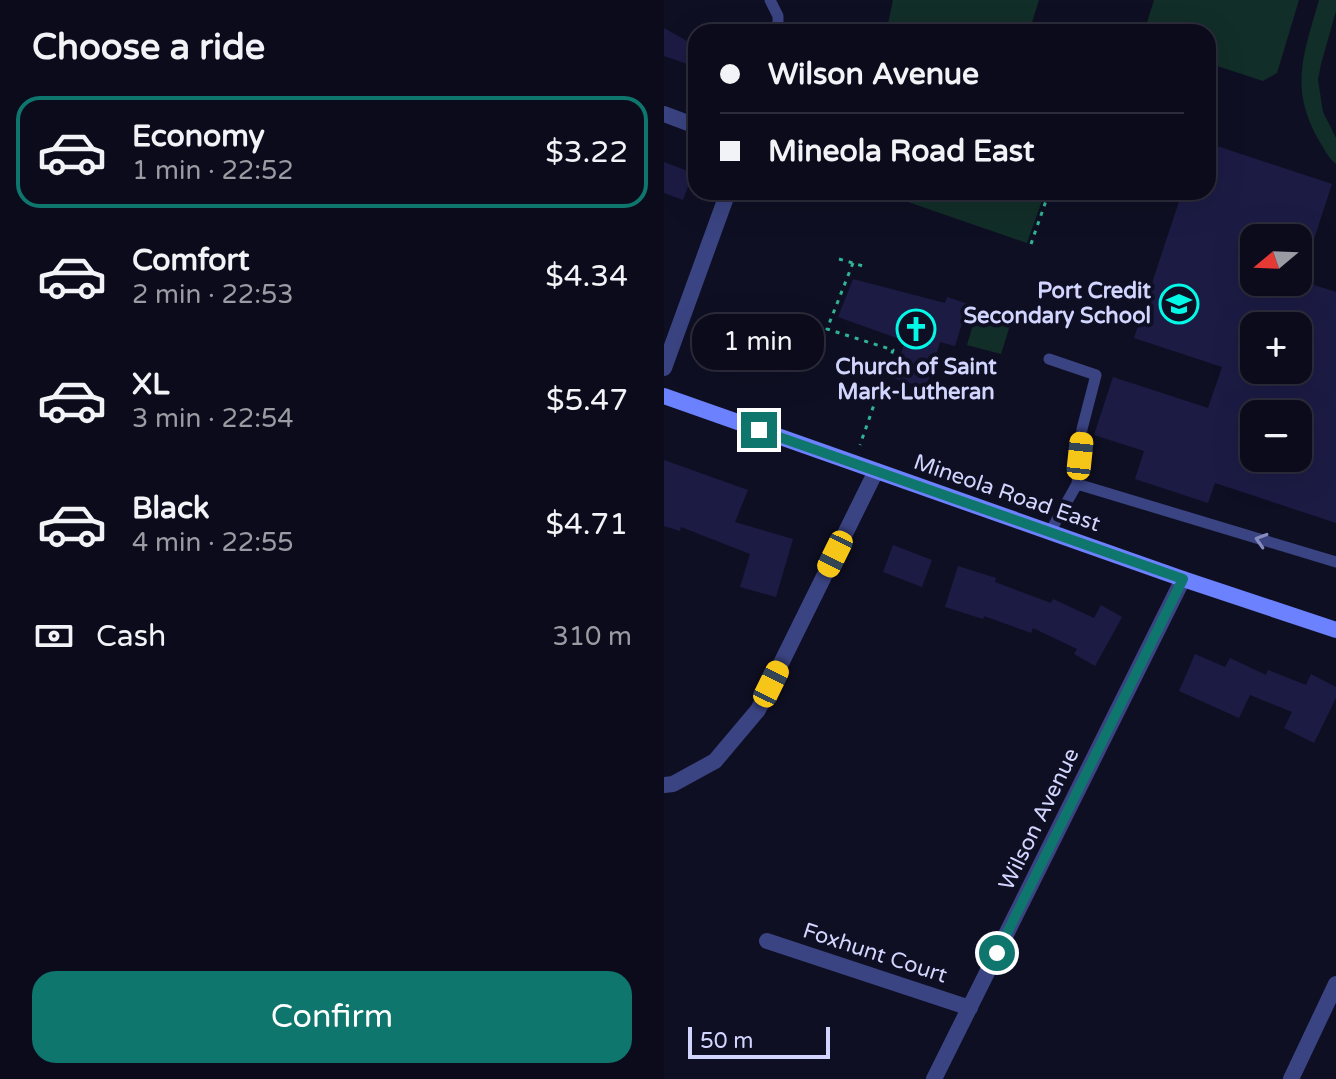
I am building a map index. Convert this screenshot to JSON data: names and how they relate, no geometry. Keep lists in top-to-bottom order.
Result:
{
  "streets": {
    "street": ["Mineola Road East", "Wilson Avenue", "Foxhunt Court"]
  },
  "crossings": [
    ["Mineola Road East", "Wilson Avenue"],
    ["Wilson Avenue", "Foxhunt Court"]
  ],
  "places": {
    "school or university": ["Port Credit Secondary School"],
    "church": ["Church of Saint Mark-Lutheran"]
  },
  "scale_bar": "50 m",
  "north": "left",
  "page": {
    "heading": "Choose a ride",
    "banner": ["Wilson Avenue", "Mineola Road East"],
    "list": [
      {
        "name": "Economy",
        "note": "1 min · 22:52",
        "value": "$3.22"
      },
      {
        "name": "Comfort",
        "note": "2 min · 22:53",
        "value": "$4.34"
      },
      {
        "name": "XL",
        "note": "3 min · 22:54",
        "value": "$5.47"
      },
      {
        "name": "Black",
        "note": "4 min · 22:55",
        "value": "$4.71"
      }
    ],
    "map_buttons": ["+", "−"],
    "bubble": "1 min",
    "pay": ["Cash", "310 m"],
    "buttons": "Confirm",
    "scale": "50 m"
  }
}
